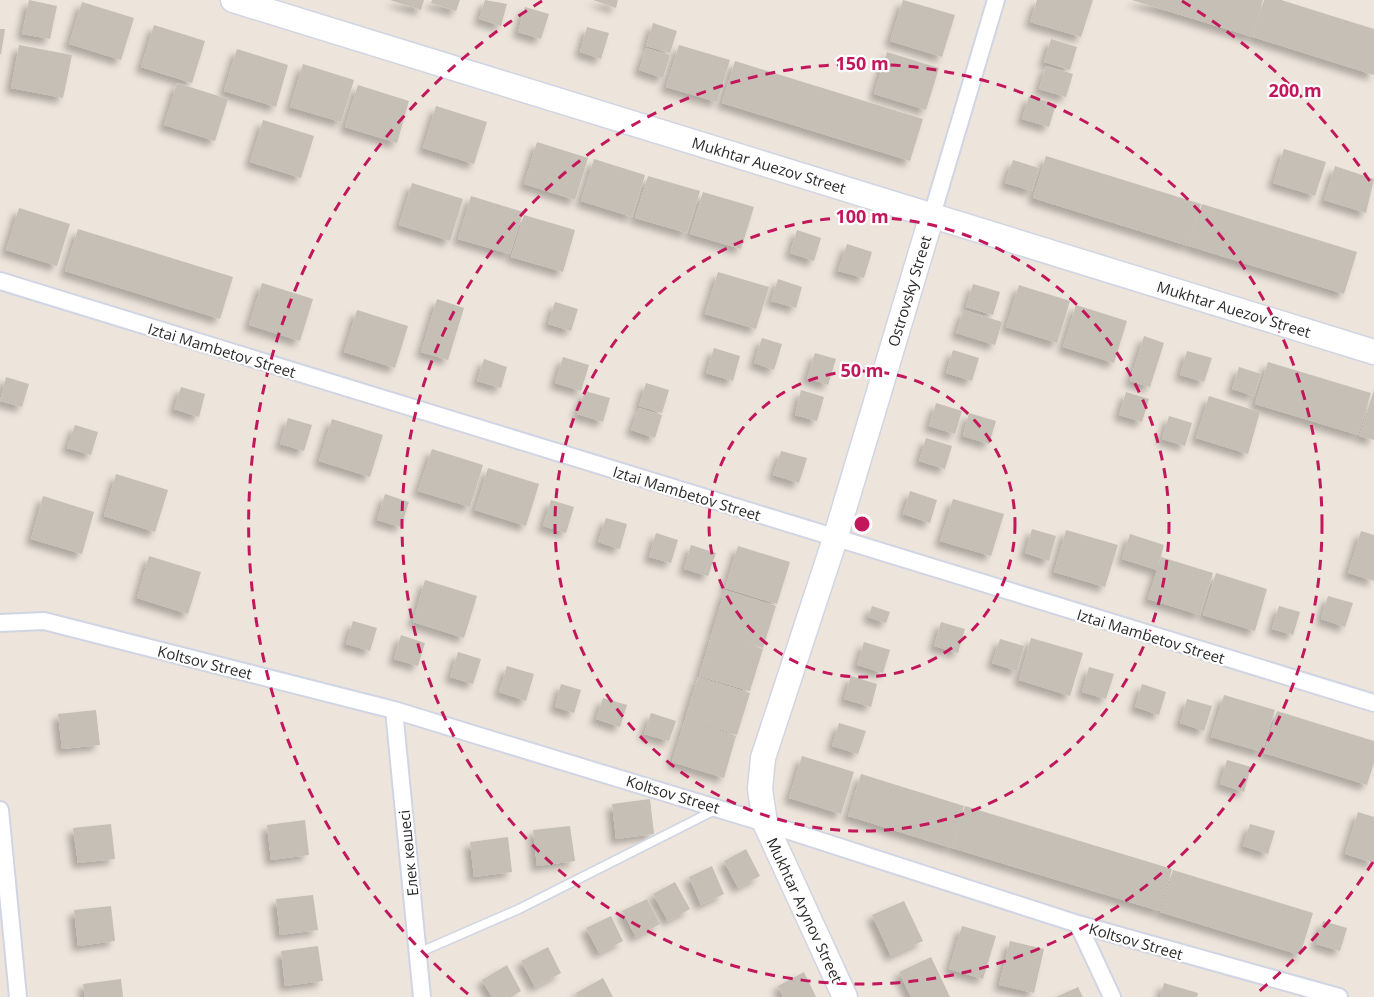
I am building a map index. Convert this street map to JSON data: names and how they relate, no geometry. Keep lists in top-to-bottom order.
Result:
{
  "streets": {
    "street": [
      "Mukhtar Auezov Street",
      "Ostrovsky Street",
      "Iztai Mambetov Street",
      "Koltsov Street",
      "Елек көшесі",
      "Mukhtar Arynov Street"
    ]
  },
  "crossings": [
    ["Mukhtar Auezov Street", "Ostrovsky Street"],
    ["Ostrovsky Street", "Iztai Mambetov Street"],
    ["Ostrovsky Street", "Koltsov Street"],
    ["Ostrovsky Street", "Mukhtar Arynov Street"],
    ["Koltsov Street", "Елек көшесі"],
    ["Koltsov Street", "Mukhtar Arynov Street"]
  ],
  "rings": [
    "150 m",
    "200 m",
    "100 m",
    "50 m"
  ]
}
